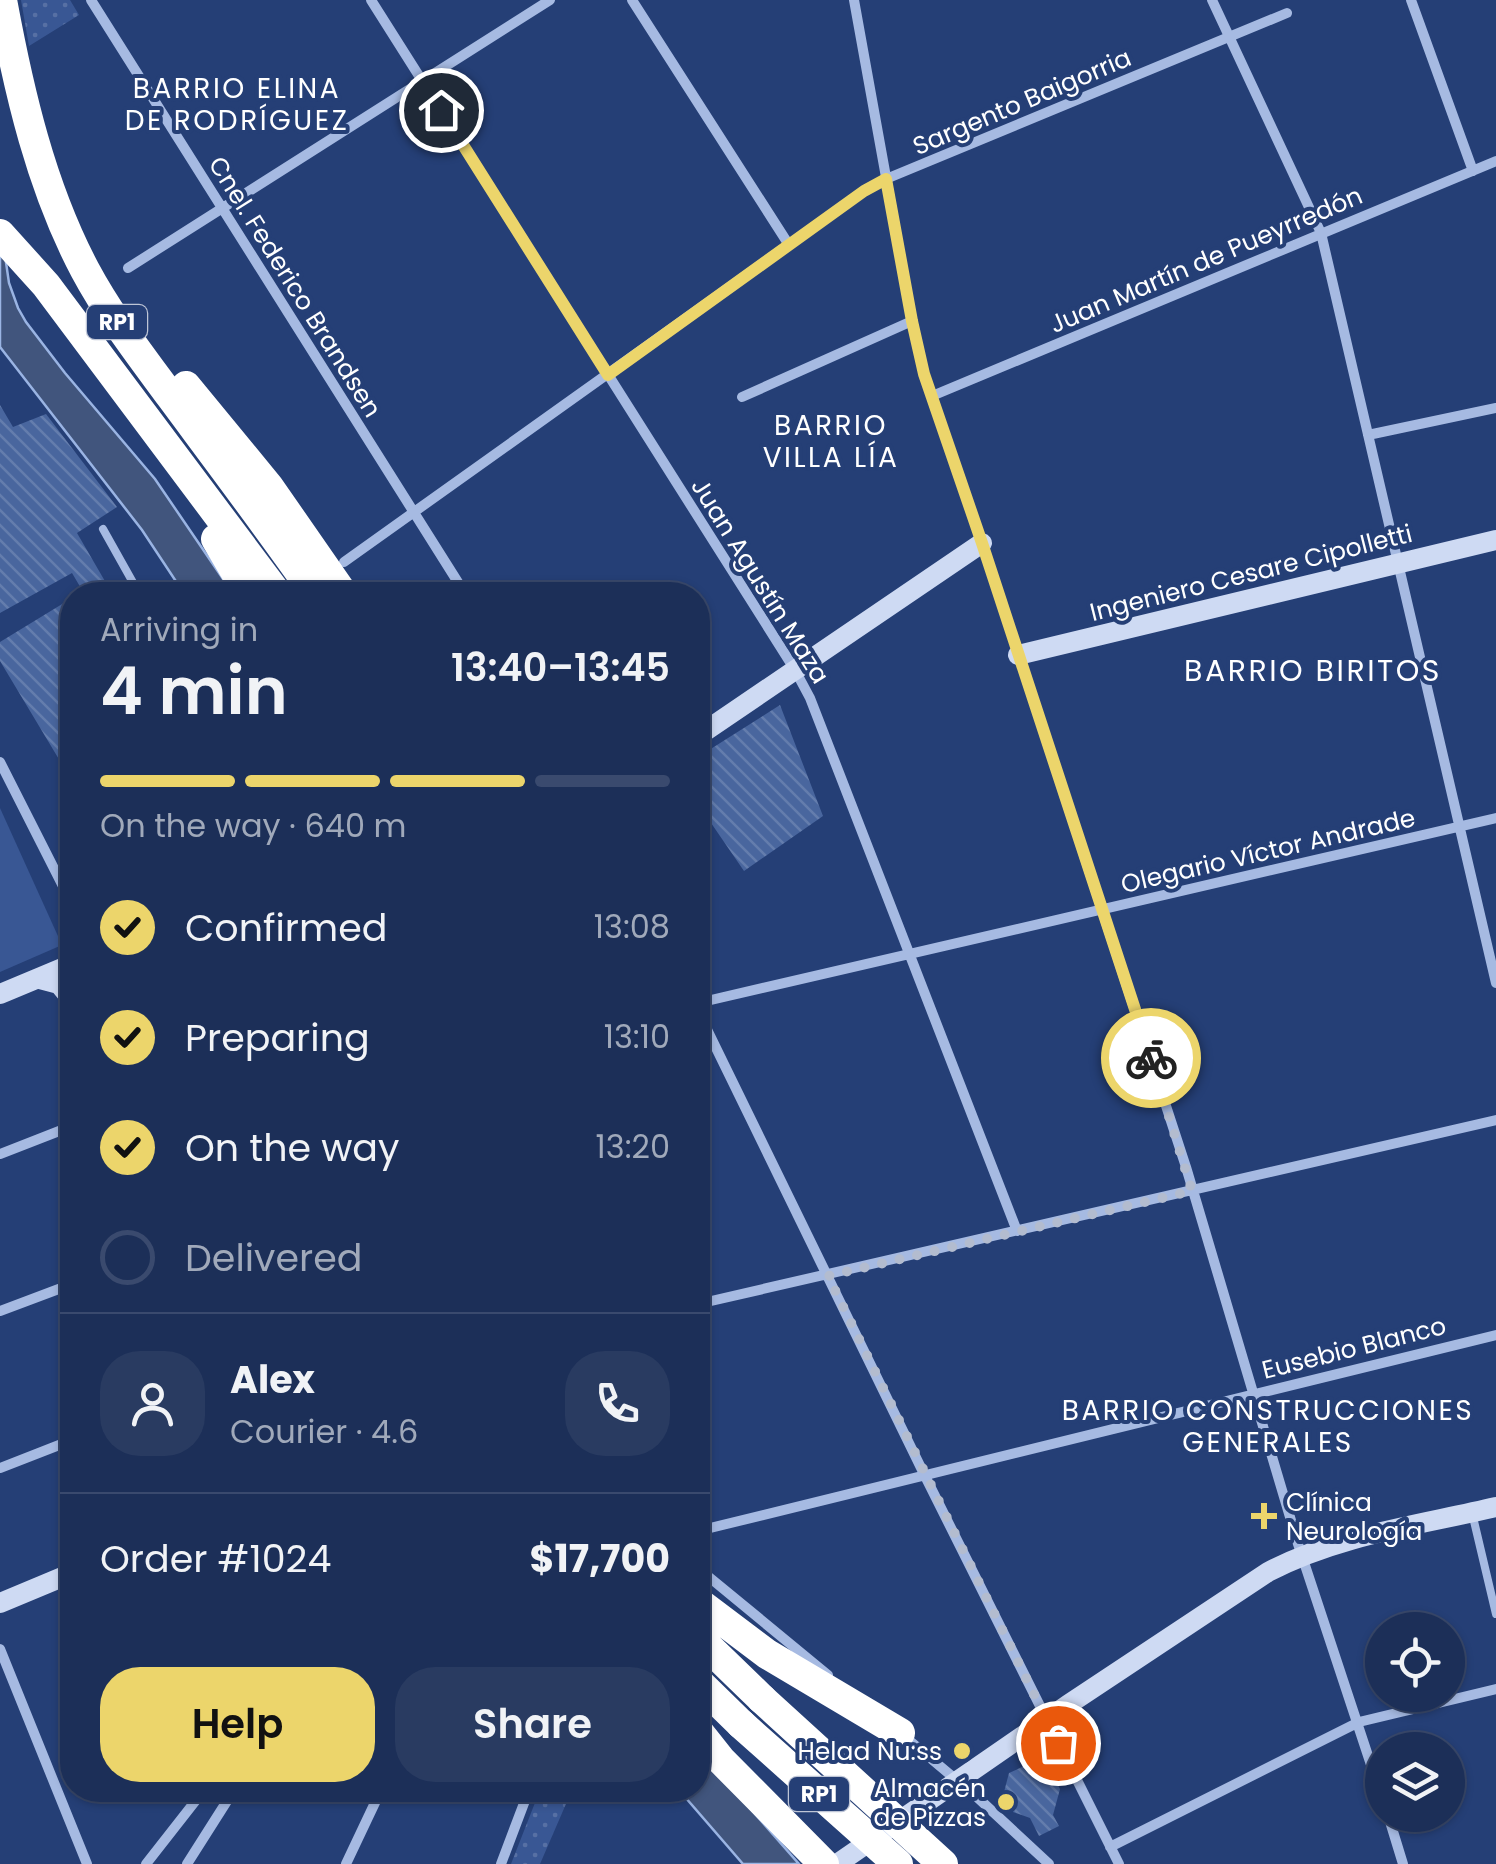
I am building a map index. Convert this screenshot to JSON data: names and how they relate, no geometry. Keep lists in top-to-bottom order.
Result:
{
  "streets": {
    "highway": ["RP1"],
    "street": [
      "Sargento Baigorria",
      "Juan Martín de Pueyrredón",
      "Cnel. Federico Brandsen",
      "Ingeniero Cesare Cipolletti",
      "Juan Agustín Maza",
      "Olegario Víctor Andrade",
      "Eusebio Blanco"
    ]
  },
  "crossings": [
    ["Sargento Baigorria", "Cnel. Federico Brandsen"],
    ["Sargento Baigorria", "Juan Agustín Maza"],
    ["Juan Agustín Maza", "Olegario Víctor Andrade"]
  ],
  "districts": [
    "BARRIO ELINA DE RODRÍGUEZ",
    "BARRIO VILLA LÍA",
    "BARRIO BIRITOS",
    "BARRIO CONSTRUCCIONES GENERALES"
  ],
  "places": {
    "health": ["Clínica Neurología"],
    "other": ["Helad Nu:ss", "Almacén de Pizzas"]
  },
  "page": {
    "heading": ["4 min", "Arriving in", "13:40–13:45"],
    "panel": [
      "Alex",
      "Courier · 4.6",
      "Order #1024",
      "$17,700"
    ],
    "bar": "On the way · 640 m",
    "list": [
      ["Confirmed", "13:08"],
      ["Preparing", "13:10"],
      ["On the way", "13:20"],
      "Delivered"
    ],
    "buttons": ["Help", "Share"]
  }
}
